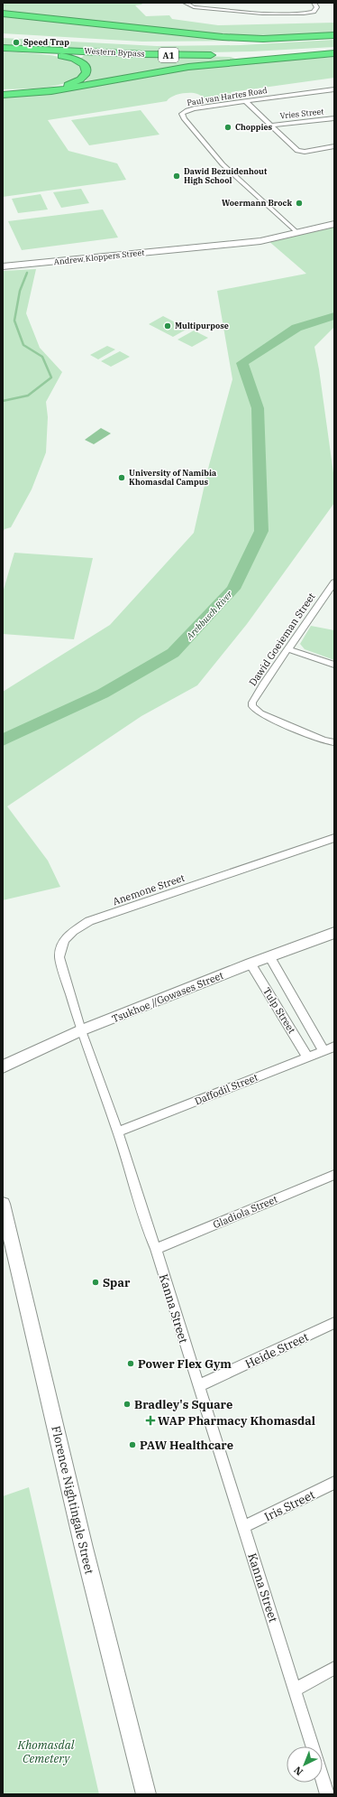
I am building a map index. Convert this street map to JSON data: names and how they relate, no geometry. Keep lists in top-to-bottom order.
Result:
{
  "streets": {
    "highway": ["Western Bypass", "A1"],
    "street": [
      "Paul van Hartes Road",
      "Vries Street",
      "Andrew Kloppers Street",
      "Dawid Goeieman Street",
      "Anemone Street",
      "Tsukhoe //Gowases Street",
      "Tulp Street",
      "Daffodil Street",
      "Gladiola Street",
      "Kanna Street",
      "Heide Street",
      "Florence Nightingale Street",
      "Iris Street"
    ]
  },
  "crossings": [
    ["Paul van Hartes Road", "Andrew Kloppers Street"],
    ["Anemone Street", "Tsukhoe //Gowases Street"],
    ["Anemone Street", "Kanna Street"],
    ["Tsukhoe //Gowases Street", "Tulp Street"],
    ["Tsukhoe //Gowases Street", "Kanna Street"],
    ["Tulp Street", "Daffodil Street"],
    ["Daffodil Street", "Kanna Street"],
    ["Gladiola Street", "Kanna Street"],
    ["Kanna Street", "Heide Street"],
    ["Kanna Street", "Iris Street"]
  ],
  "water": ["Arebbusch River"],
  "parks": ["Khomasdal Cemetery"],
  "places": {
    "other": [
      "Speed Trap",
      "Choppies",
      "Dawid Bezuidenhout High School",
      "Woermann Brock",
      "Multipurpose",
      "University of Namibia Khomasdal Campus",
      "Spar",
      "Power Flex Gym",
      "Bradley's Square",
      "PAW Healthcare"
    ],
    "health": ["WAP Pharmacy Khomasdal"]
  },
  "north": "bottom left"
}
